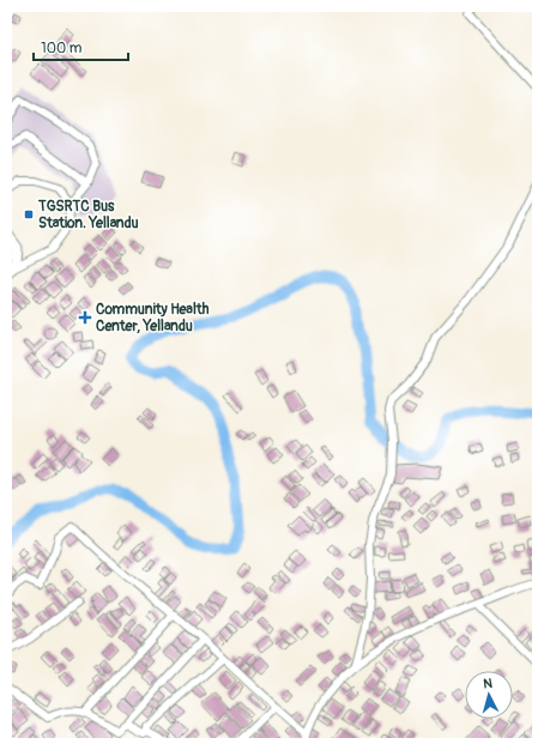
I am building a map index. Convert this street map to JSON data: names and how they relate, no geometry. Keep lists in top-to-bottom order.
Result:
{
  "places": {
    "transit": ["TGSRTC Bus Station. Yellandu"],
    "health": ["Community Health Center, Yellandu"]
  },
  "scale_bar": "100 m",
  "north": "top"
}
